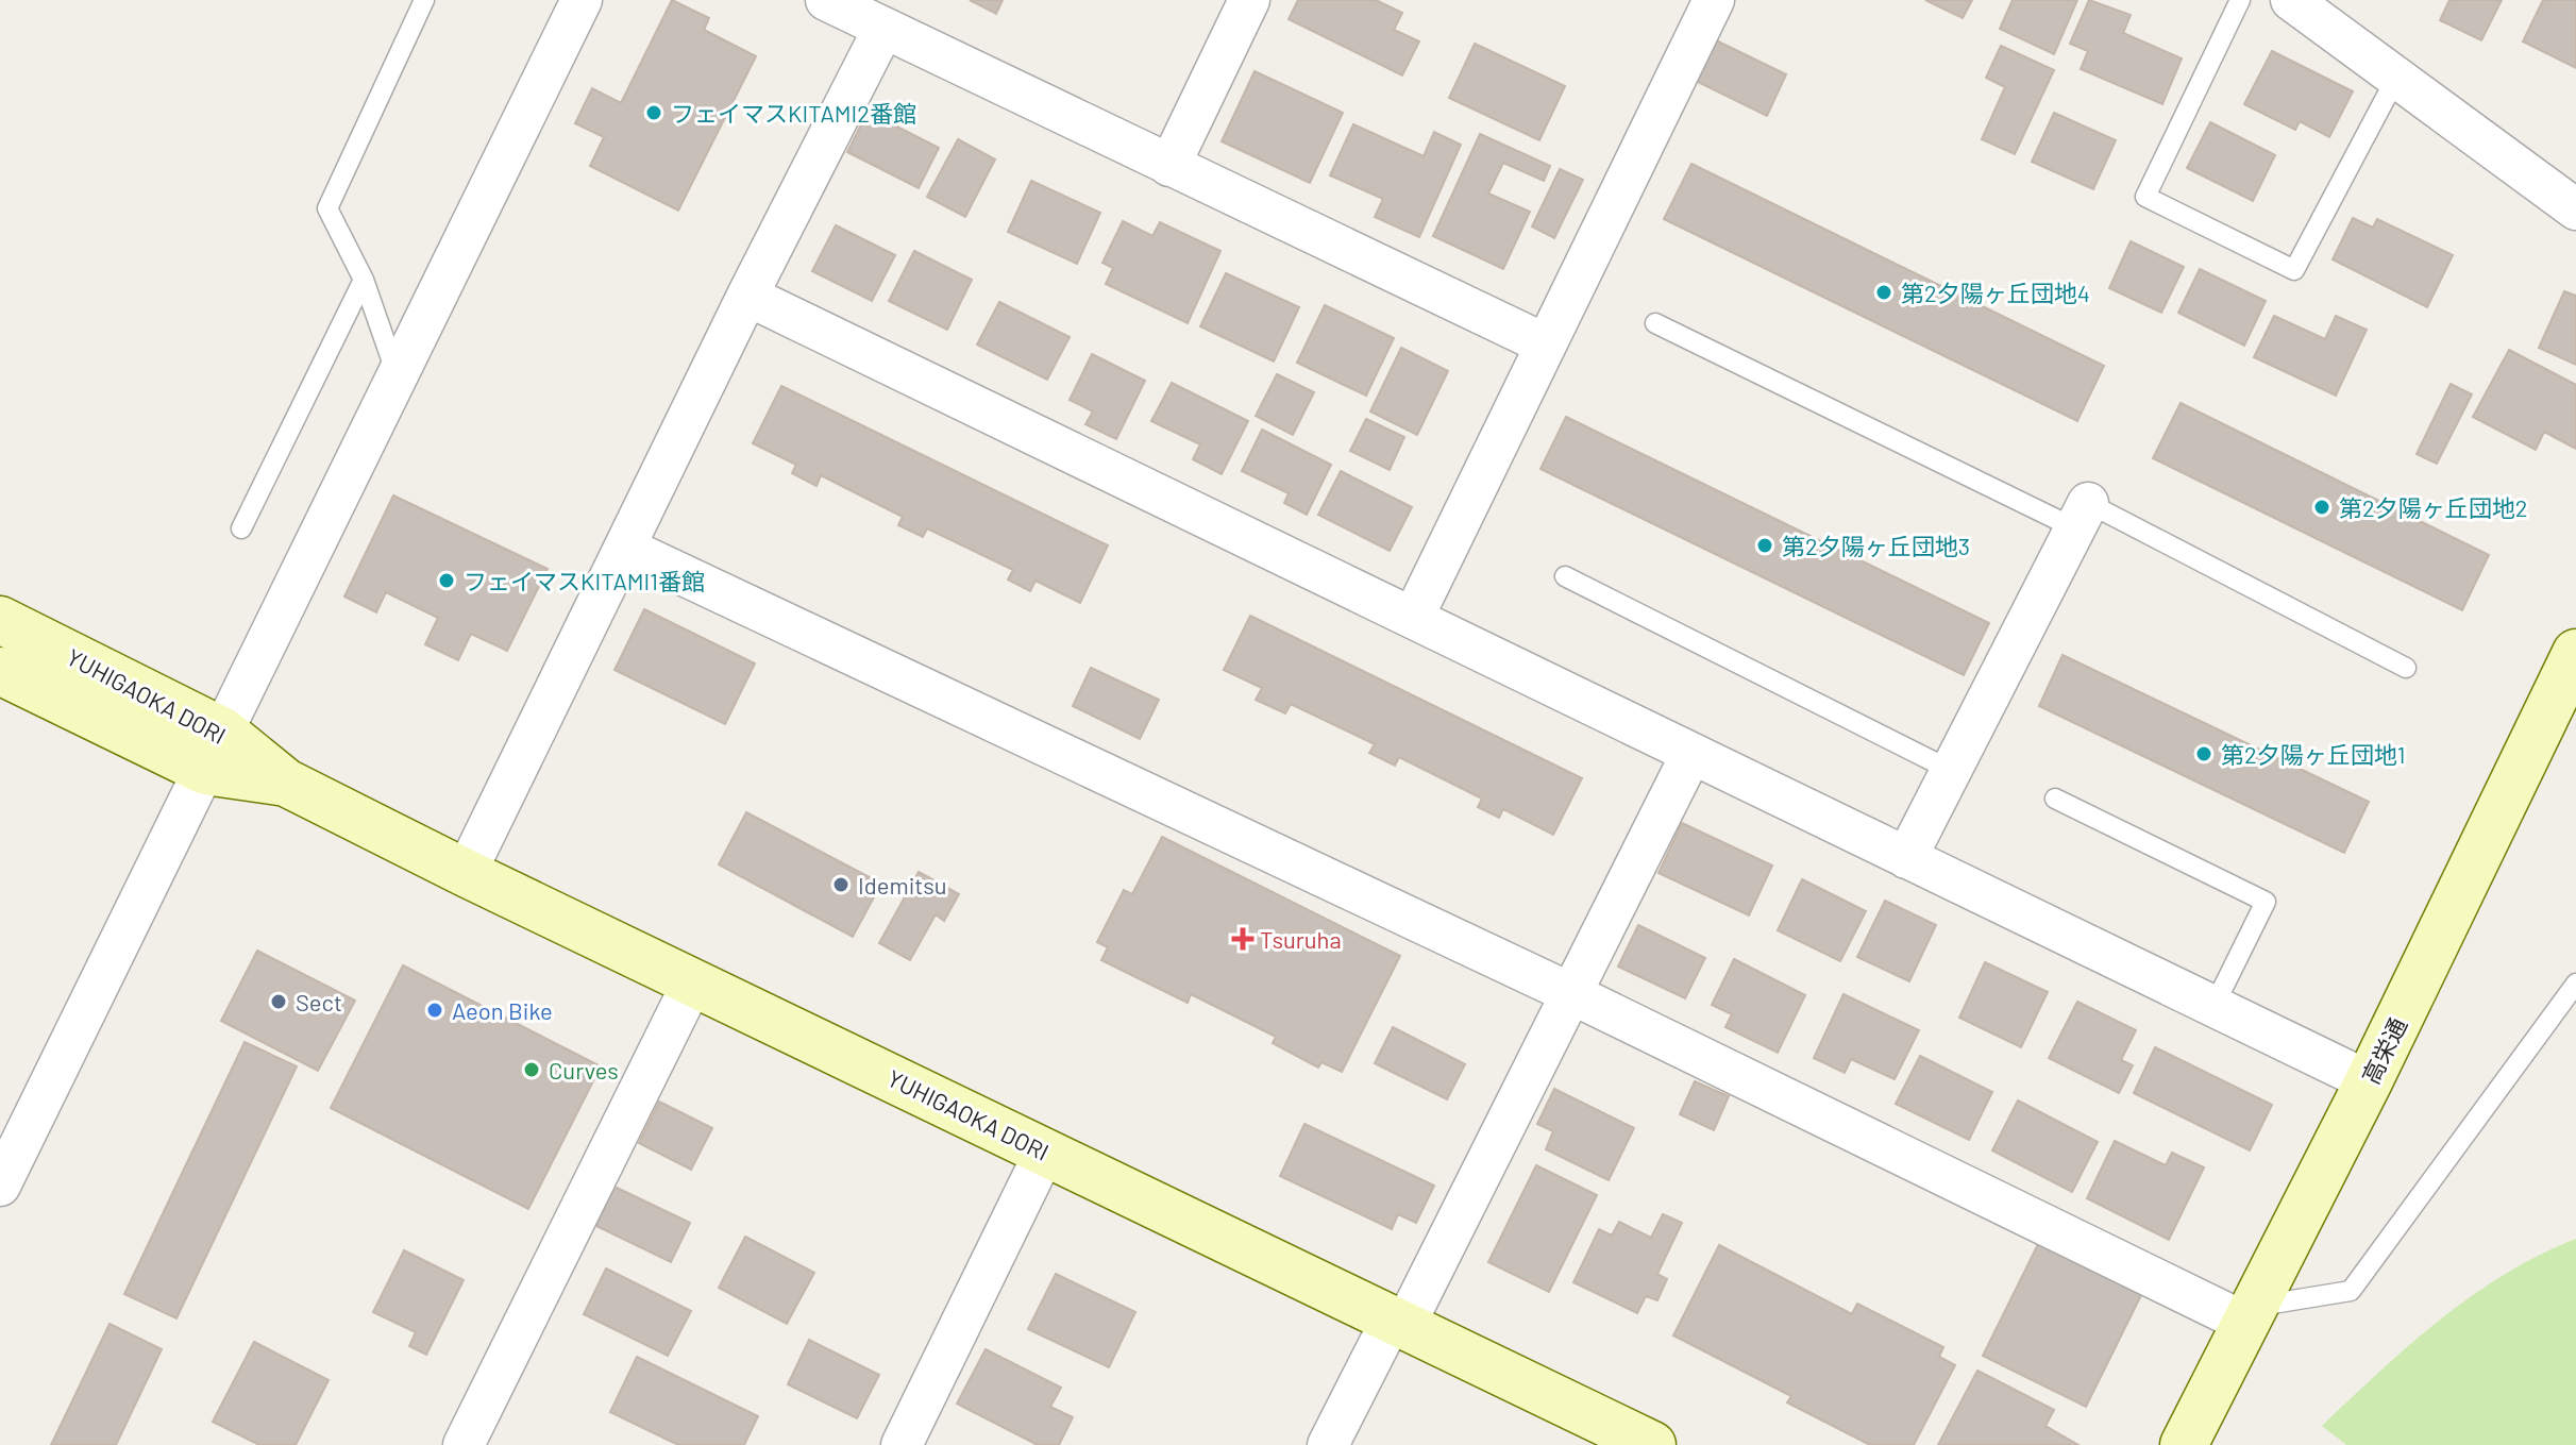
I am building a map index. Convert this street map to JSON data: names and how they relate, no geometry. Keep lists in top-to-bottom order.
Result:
{
  "streets": {
    "street": ["YUHIGAOKA DORI", "高栄通"]
  },
  "places": {
    "other": [
      "フェイマスKITAMI2番館",
      "第2夕陽ヶ丘団地4",
      "第2夕陽ヶ丘団地2",
      "第2夕陽ヶ丘団地3",
      "フェイマスKITAMI1番館",
      "第2夕陽ヶ丘団地1",
      "Idemitsu",
      "Sect",
      "Aeon Bike",
      "Curves"
    ],
    "health": ["Tsuruha"]
  }
}
